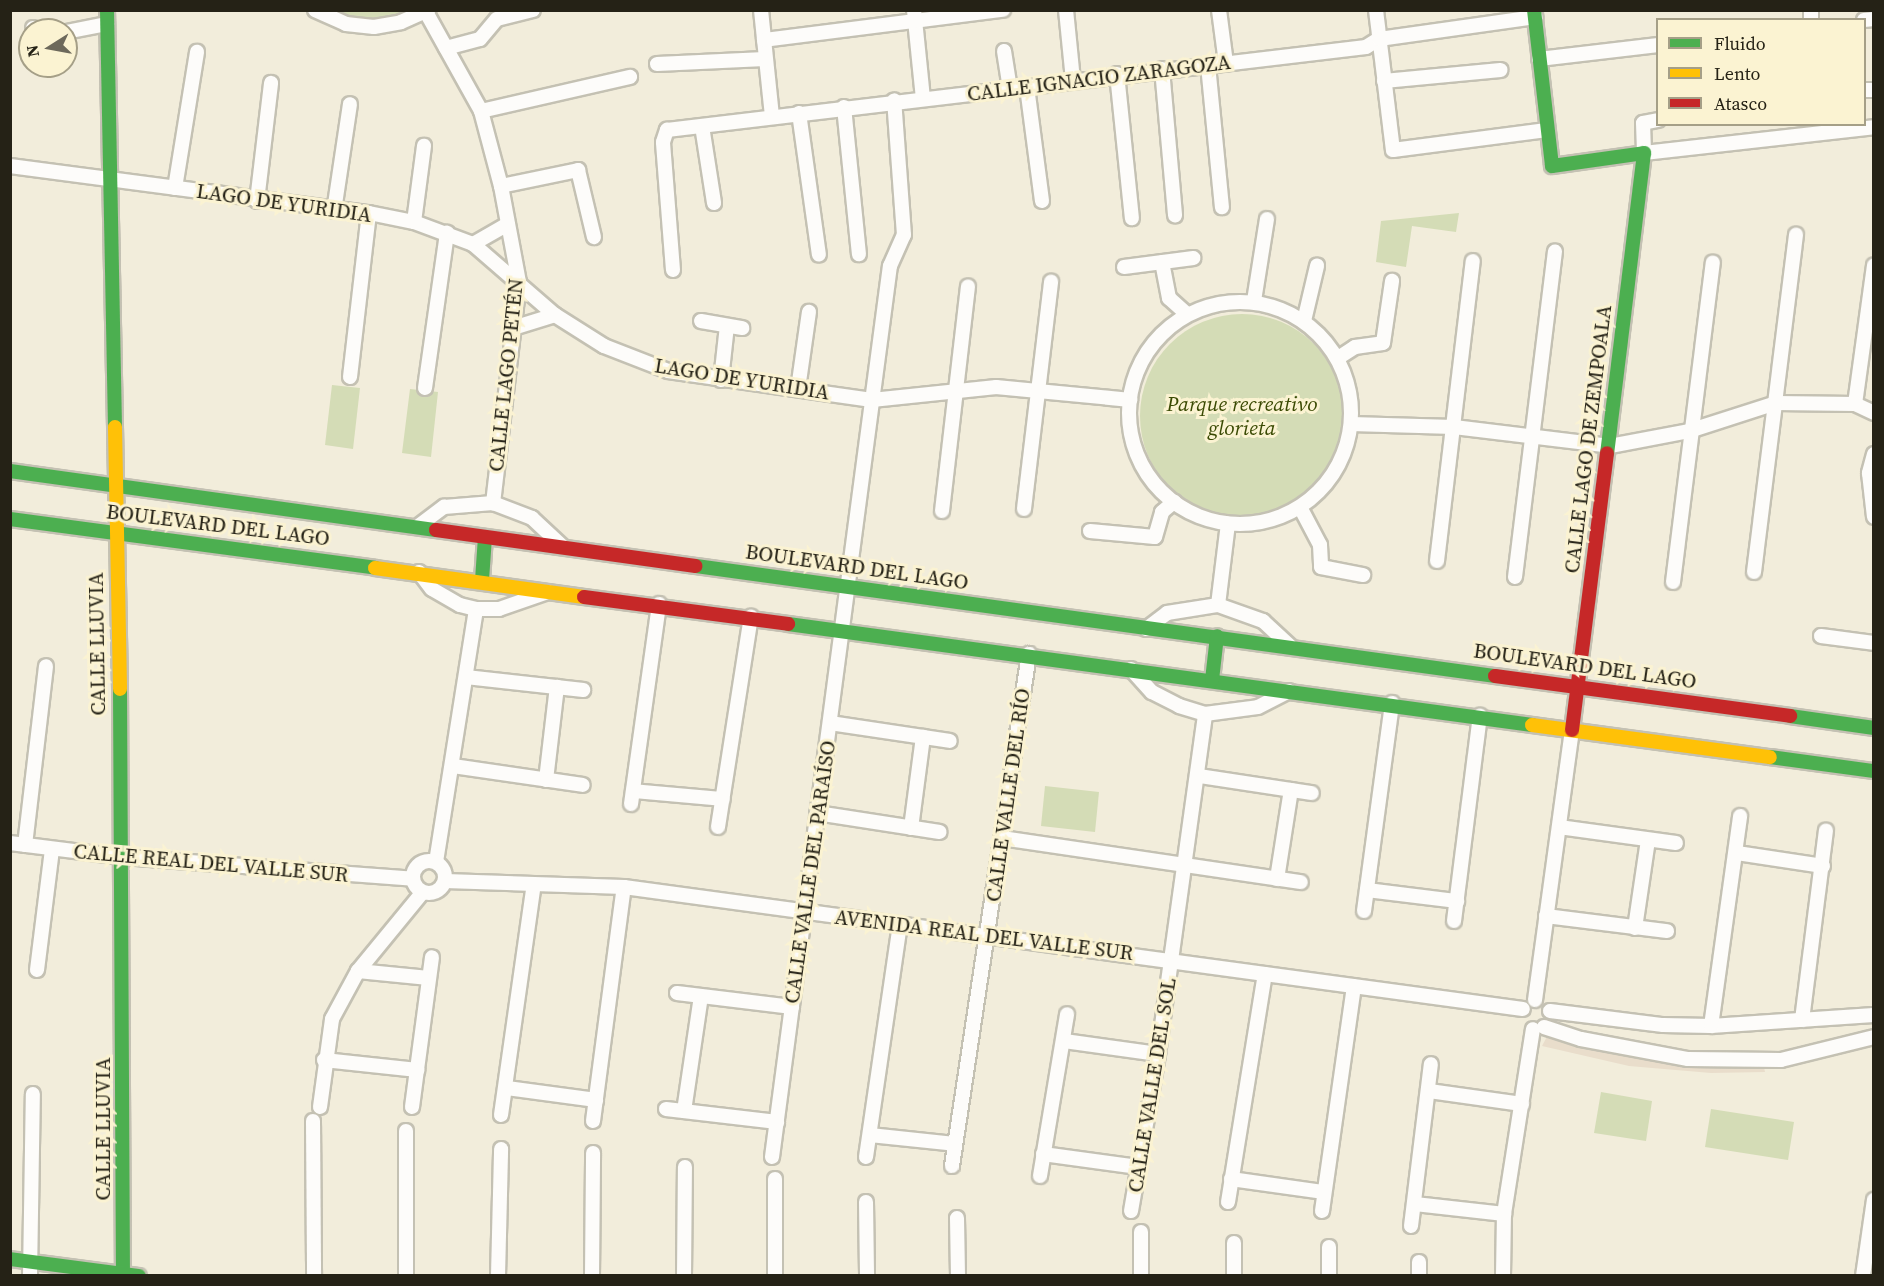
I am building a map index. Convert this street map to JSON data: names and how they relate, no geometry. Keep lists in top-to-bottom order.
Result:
{
  "streets": {
    "street": [
      "CALLE IGNACIO ZARAGOZA",
      "LAGO DE YURIDIA",
      "CALLE LAGO PETÉN",
      "CALLE LAGO DE ZEMPOALA",
      "BOULEVARD DEL LAGO",
      "CALLE LLUVIA",
      "CALLE VALLE DEL RÍO",
      "CALLE REAL DEL VALLE SUR",
      "CALLE VALLE DEL PARAÍSO",
      "AVENIDA REAL DEL VALLE SUR",
      "CALLE VALLE DEL SOL"
    ]
  },
  "crossings": [
    ["CALLE IGNACIO ZARAGOZA", "CALLE VALLE DEL PARAÍSO"],
    ["LAGO DE YURIDIA", "CALLE LAGO PETÉN"],
    ["LAGO DE YURIDIA", "CALLE LLUVIA"],
    ["LAGO DE YURIDIA", "CALLE VALLE DEL PARAÍSO"],
    ["CALLE LAGO DE ZEMPOALA", "BOULEVARD DEL LAGO"],
    ["BOULEVARD DEL LAGO", "CALLE LLUVIA"],
    ["BOULEVARD DEL LAGO", "CALLE VALLE DEL RÍO"],
    ["BOULEVARD DEL LAGO", "CALLE VALLE DEL PARAÍSO"],
    ["CALLE LLUVIA", "CALLE REAL DEL VALLE SUR"],
    ["CALLE VALLE DEL RÍO", "AVENIDA REAL DEL VALLE SUR"],
    ["CALLE REAL DEL VALLE SUR", "AVENIDA REAL DEL VALLE SUR"],
    ["CALLE VALLE DEL PARAÍSO", "AVENIDA REAL DEL VALLE SUR"],
    ["AVENIDA REAL DEL VALLE SUR", "CALLE VALLE DEL SOL"]
  ],
  "parks": ["Parque recreativo glorieta"],
  "legend": ["Fluido", "Lento", "Atasco"],
  "north": "left"
}
